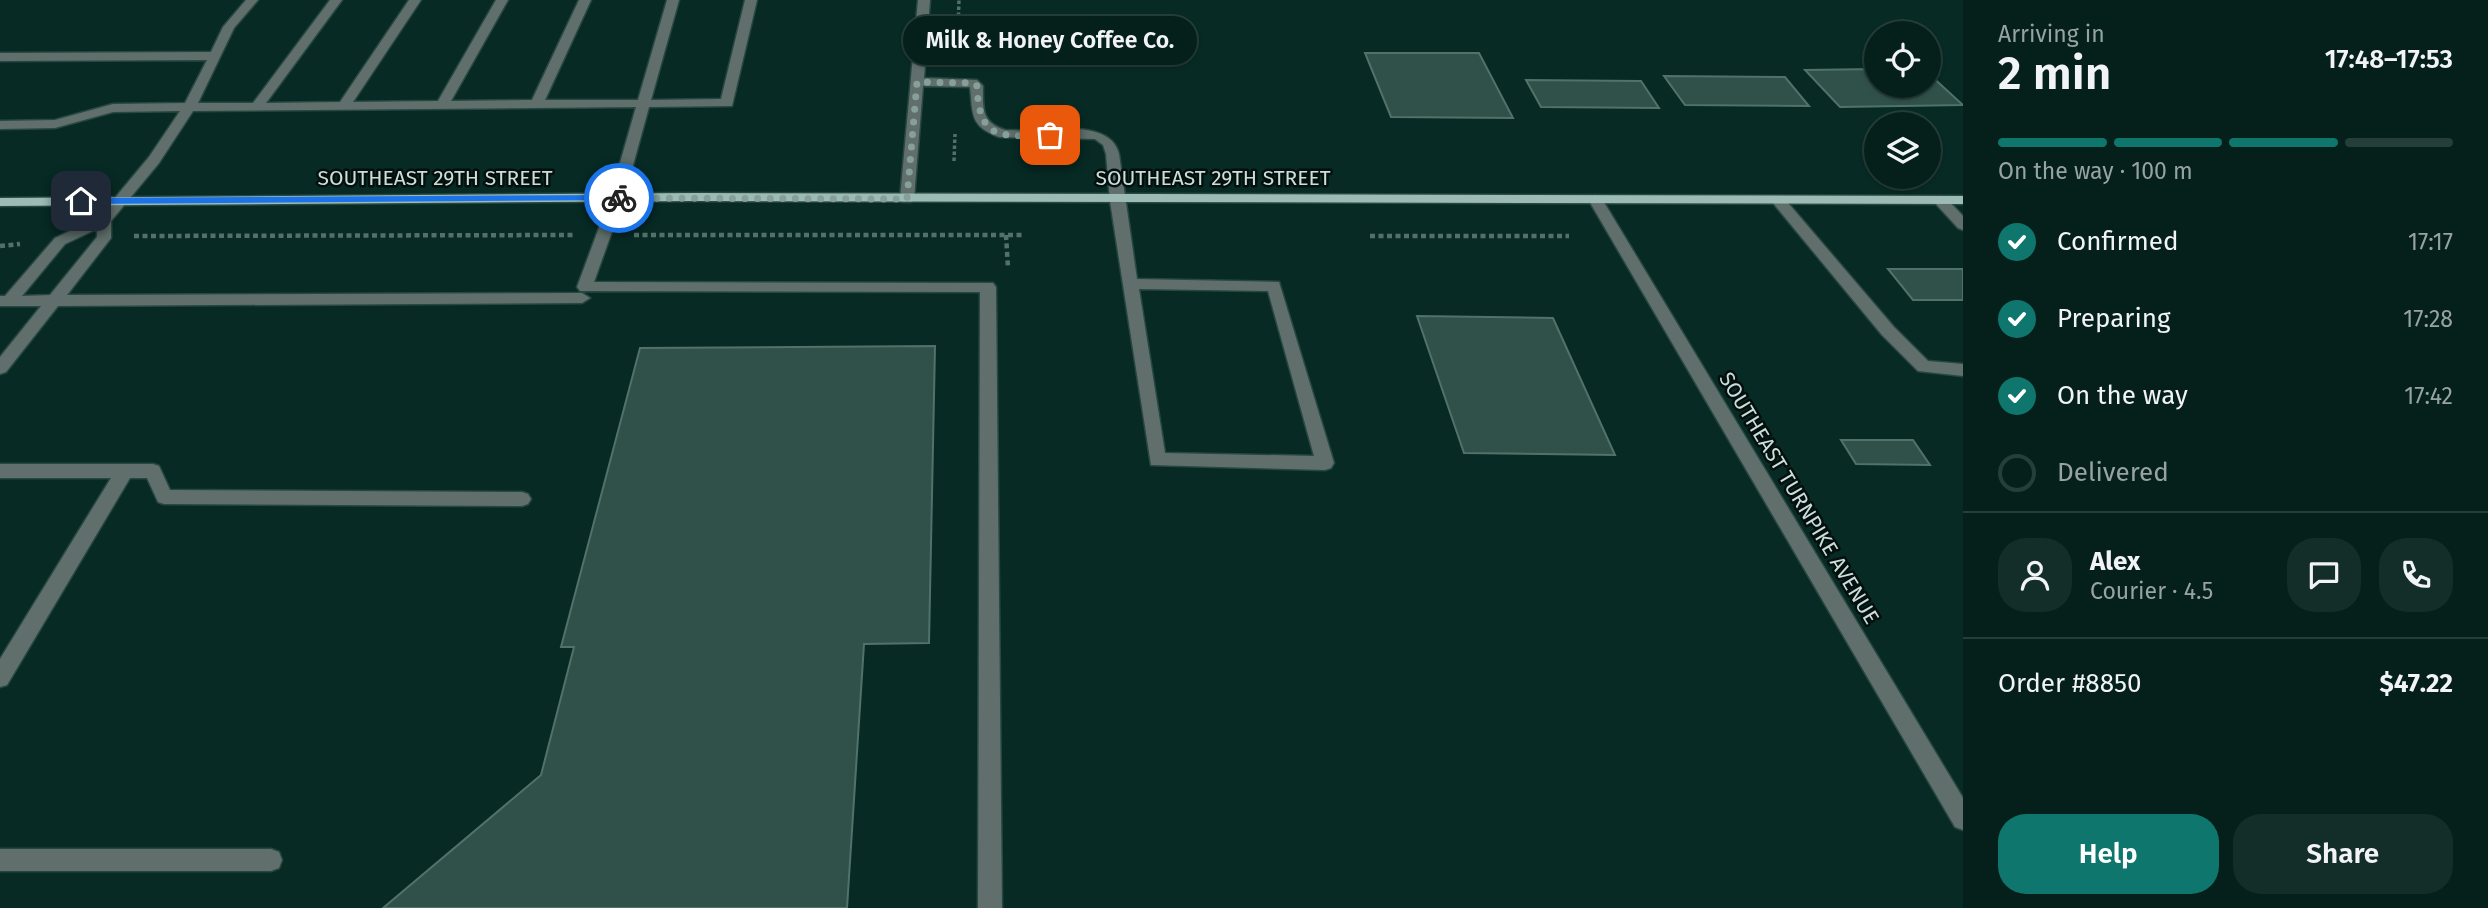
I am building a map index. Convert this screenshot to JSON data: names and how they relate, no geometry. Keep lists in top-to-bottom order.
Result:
{
  "streets": {
    "main road": ["SOUTHEAST 29TH STREET"],
    "street": ["SOUTHEAST TURNPIKE AVENUE"]
  },
  "crossings": [
    ["SOUTHEAST 29TH STREET", "SOUTHEAST TURNPIKE AVENUE"]
  ],
  "places": ["Milk & Honey Coffee Co."],
  "page": {
    "heading": ["2 min", "Arriving in", "17:48–17:53"],
    "panel": [
      "Alex",
      "Courier · 4.5",
      "Order #8850",
      "$47.22"
    ],
    "bubble": "Milk & Honey Coffee Co.",
    "bar": "On the way · 100 m",
    "list": [
      ["Confirmed", "17:17"],
      ["Preparing", "17:28"],
      ["On the way", "17:42"],
      "Delivered"
    ],
    "buttons": ["Help", "Share"]
  }
}
